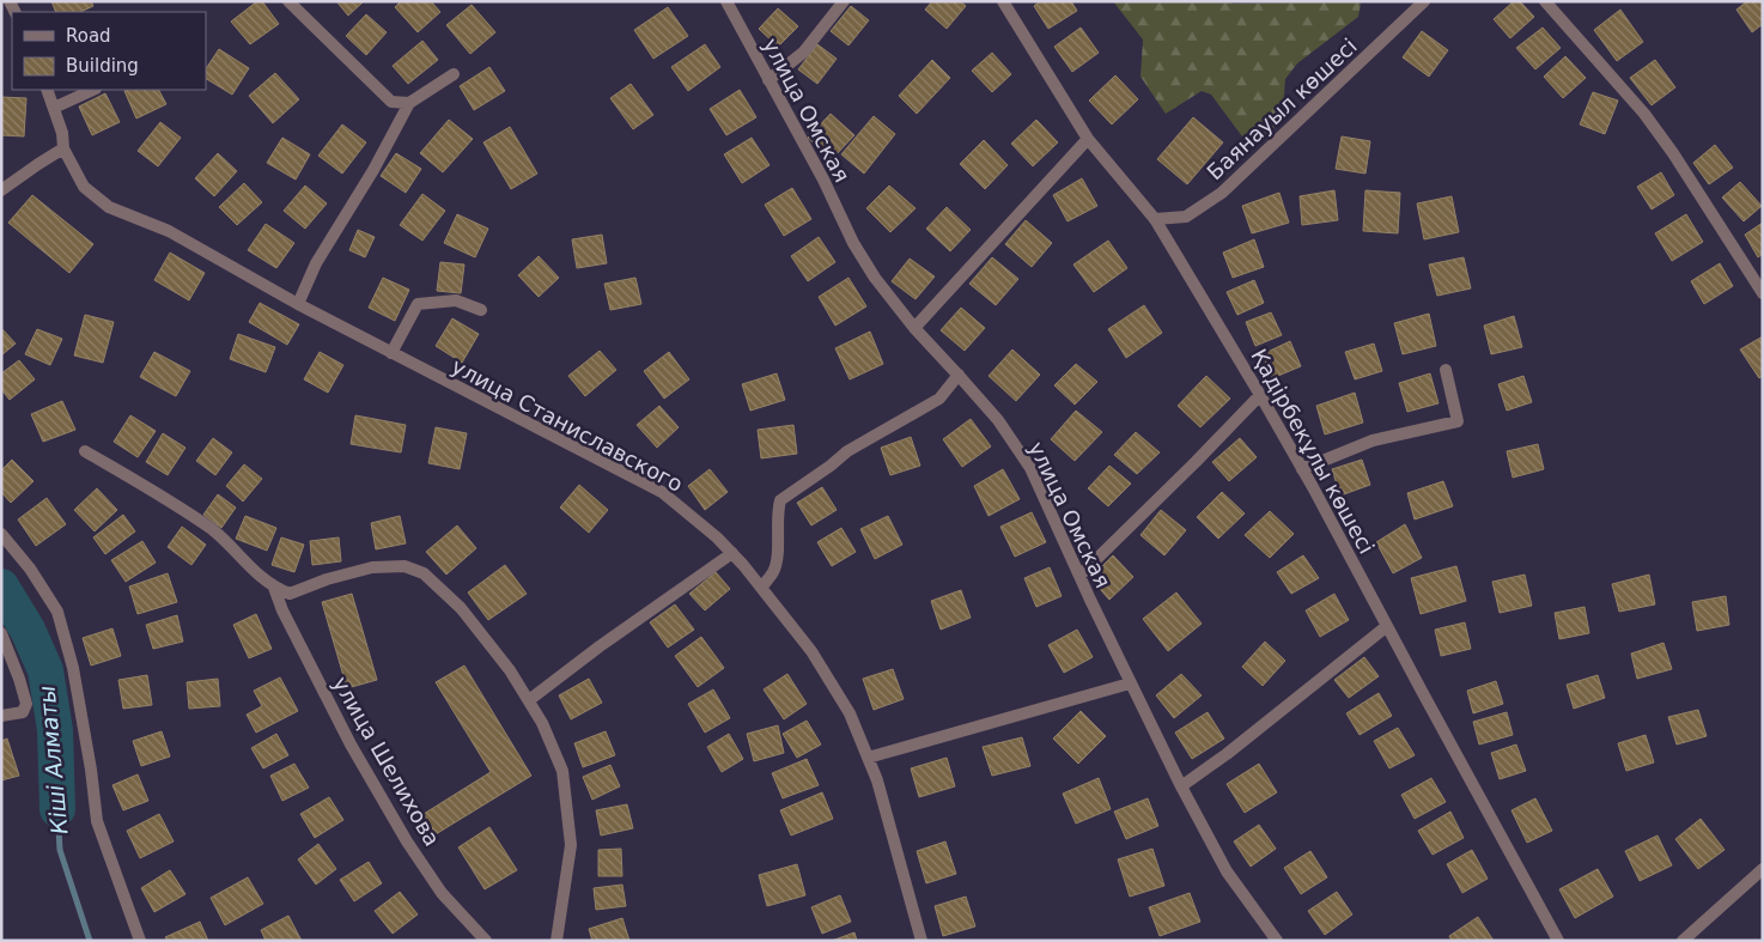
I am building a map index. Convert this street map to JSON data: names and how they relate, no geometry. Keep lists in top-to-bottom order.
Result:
{
  "streets": {
    "street": [
      "Баянауыл көшесі",
      "улица Омская",
      "улица Станиславского",
      "Қадірбекұлы көшесі",
      "улица Шелихова"
    ]
  },
  "crossings": [
    ["Баянауыл көшесі", "Қадірбекұлы көшесі"]
  ],
  "water": ["Кіші Алматы"],
  "legend": ["Road", "Building"]
}
